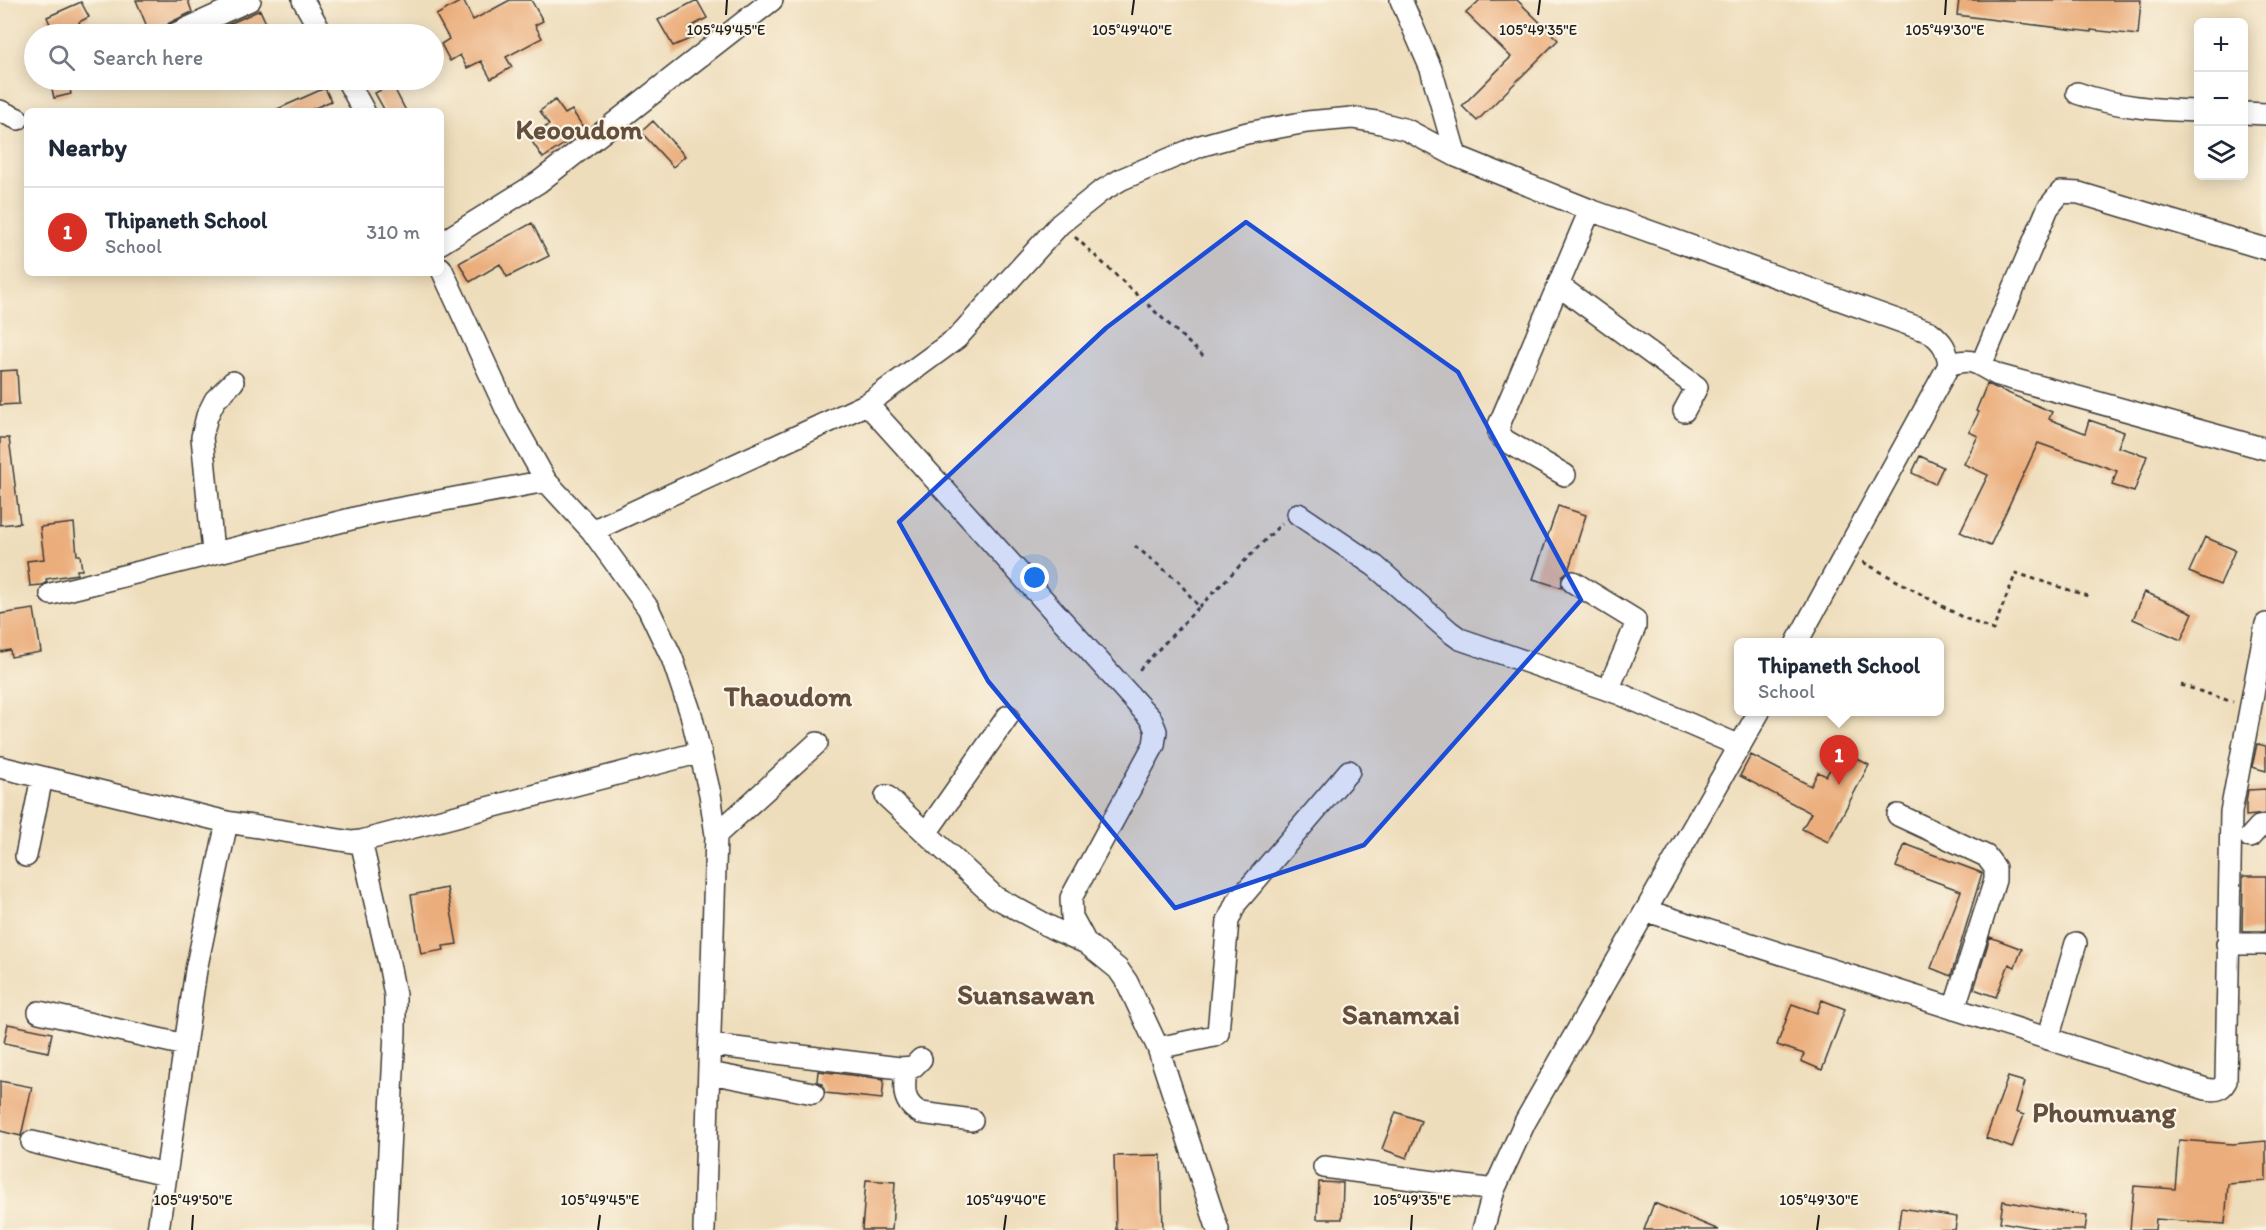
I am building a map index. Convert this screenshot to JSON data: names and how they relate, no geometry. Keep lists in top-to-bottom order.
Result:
{
  "districts": [
    "Keooudom",
    "Thaoudom",
    "Suansawan",
    "Sanamxai",
    "Phoumuang"
  ],
  "page": {
    "map_buttons": ["+", "−"],
    "search": "Search here",
    "heading": "Nearby",
    "list": [
      {
        "mark": "1",
        "name": "Thipaneth School",
        "note": "School",
        "value": "310 m"
      }
    ],
    "popup": ["Thipaneth School", "School"],
    "pins": "1"
  },
  "coordinates": [
    "105°49'45\"E",
    "105°49'40\"E",
    "105°49'35\"E",
    "105°49'30\"E",
    "105°49'50\"E"
  ]
}
